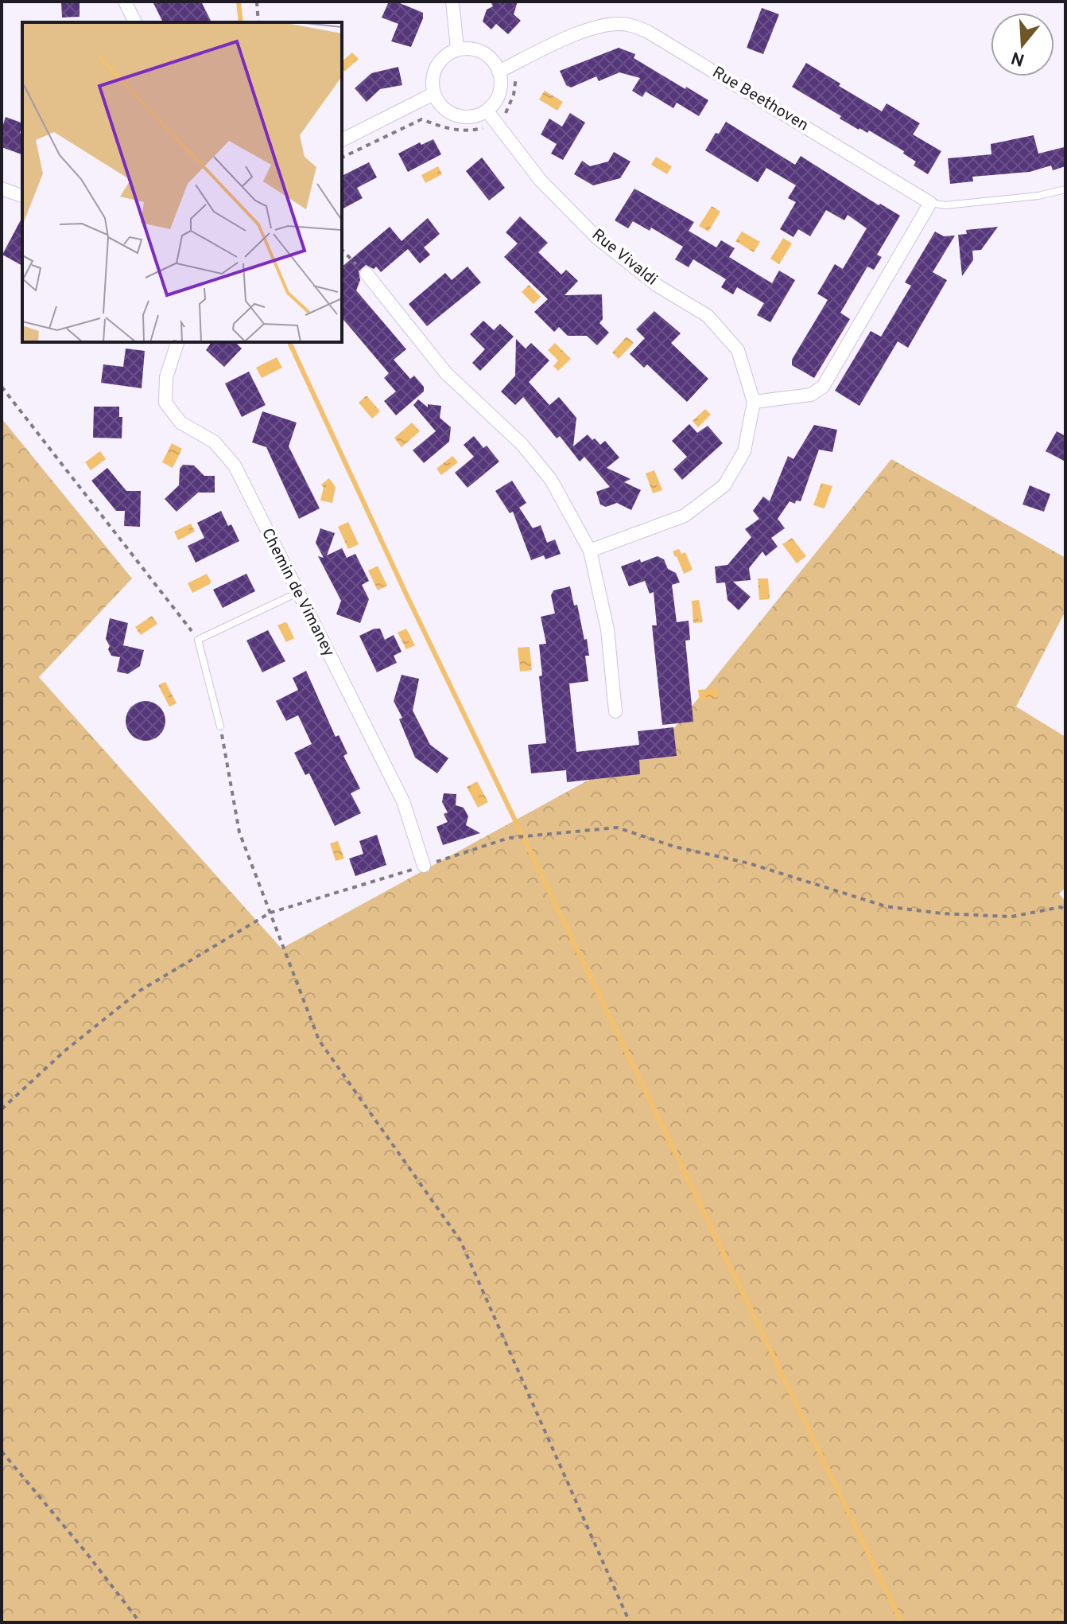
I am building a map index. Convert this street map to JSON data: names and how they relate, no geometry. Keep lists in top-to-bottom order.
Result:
{
  "streets": {
    "street": ["Rue Beethoven", "Rue Vivaldi", "Chemin de Vimaney"]
  },
  "crossings": [
    ["Rue Beethoven", "Rue Vivaldi"]
  ],
  "north": "bottom"
}
